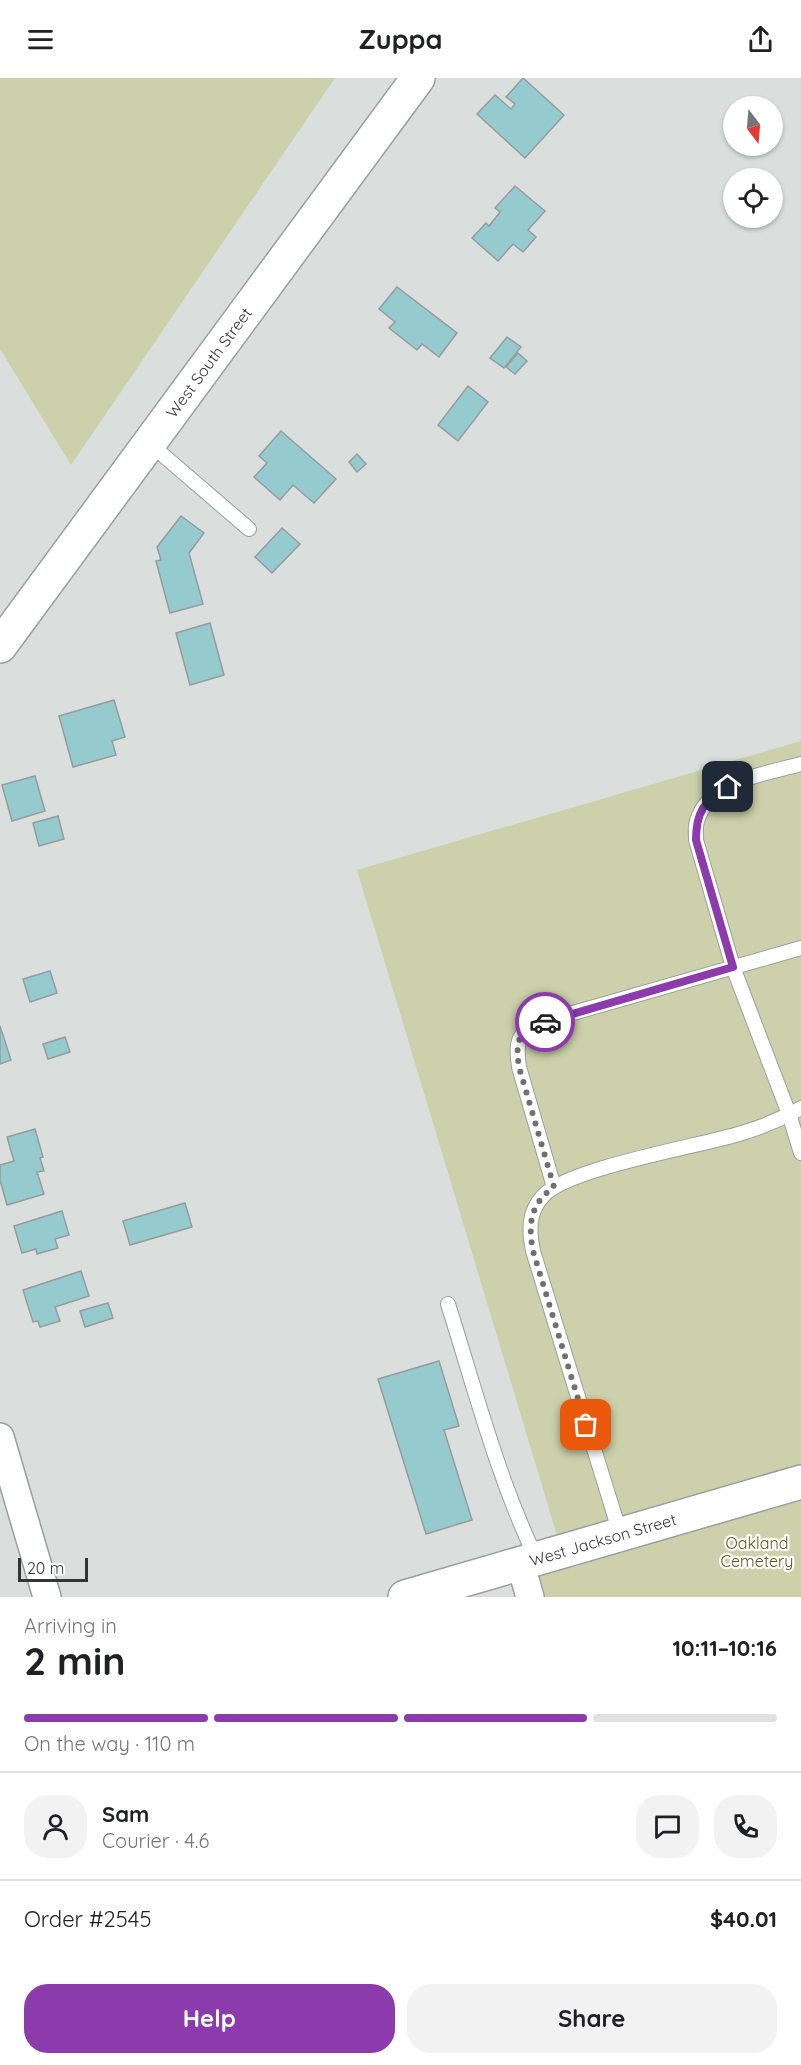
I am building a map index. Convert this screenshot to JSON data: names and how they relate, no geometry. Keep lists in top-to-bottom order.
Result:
{
  "streets": {
    "street": ["West South Street", "West Jackson Street"]
  },
  "parks": ["Oakland Cemetery"],
  "scale_bar": "20 m",
  "north": "bottom",
  "page": {
    "header": "Zuppa",
    "scale": "20 m",
    "heading": ["2 min", "Arriving in", "10:11–10:16"],
    "panel": [
      "Sam",
      "Courier · 4.6",
      "Order #2545",
      "$40.01"
    ],
    "bar": "On the way · 110 m",
    "buttons": ["Help", "Share"]
  }
}
